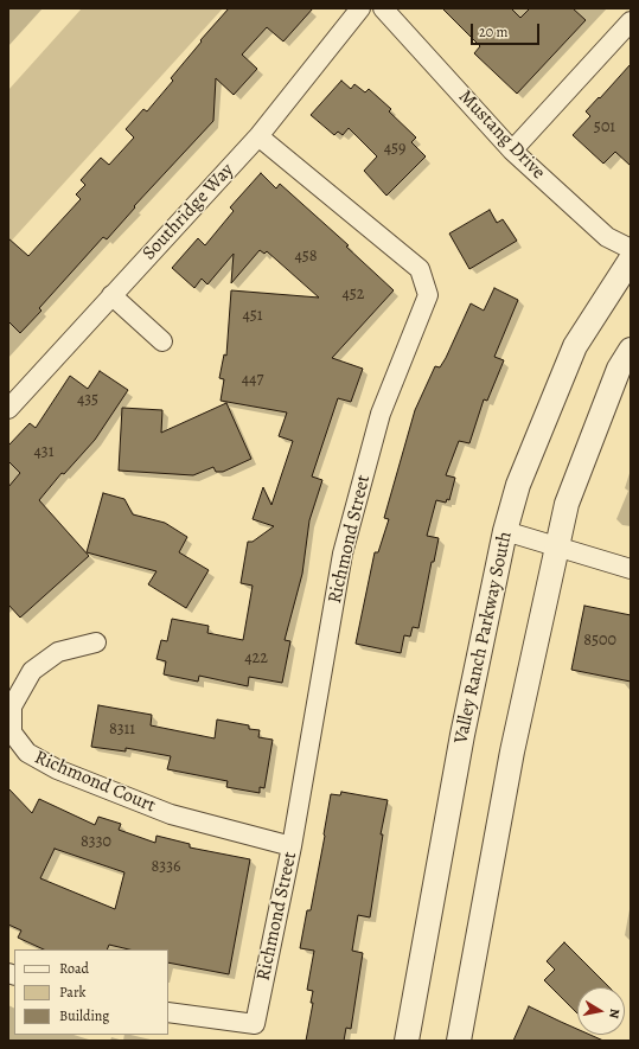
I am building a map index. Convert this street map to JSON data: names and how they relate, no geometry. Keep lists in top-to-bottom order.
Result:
{
  "streets": {
    "street": [
      "Mustang Drive",
      "Southridge Way",
      "Richmond Street",
      "Valley Ranch Parkway South",
      "Richmond Court"
    ]
  },
  "crossings": [
    ["Southridge Way", "Richmond Street"],
    ["Richmond Street", "Richmond Court"]
  ],
  "house_numbers": [
    "501",
    "459",
    "458",
    "452",
    "451",
    "447",
    "435",
    "431",
    "8500",
    "422",
    "8311",
    "8330",
    "8336"
  ],
  "legend": ["Road", "Park", "Building"],
  "scale_bar": "20 m",
  "north": "right"
}
